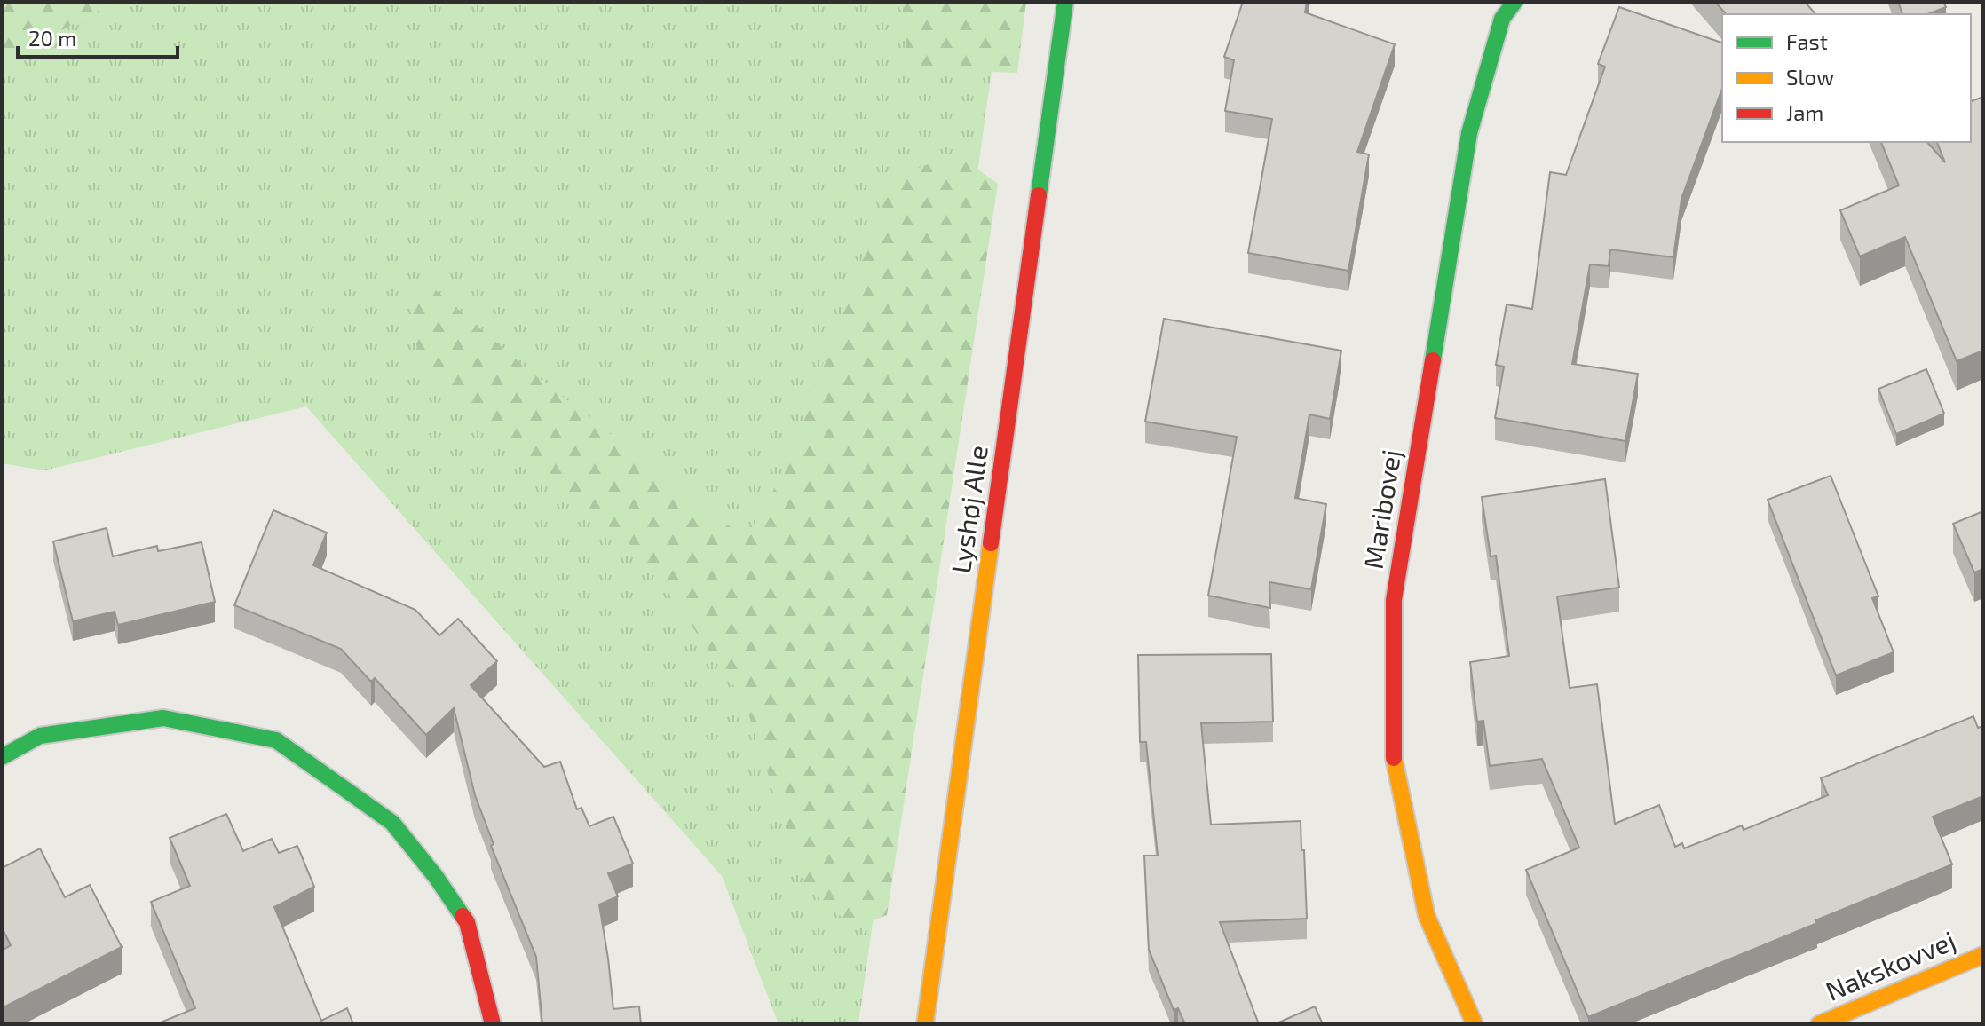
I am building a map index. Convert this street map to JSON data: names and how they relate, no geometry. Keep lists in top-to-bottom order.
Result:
{
  "streets": {
    "street": ["Lyshøj Alle", "Maribovej", "Nakskovvej"]
  },
  "legend": ["Fast", "Slow", "Jam"],
  "scale_bar": "20 m"
}
